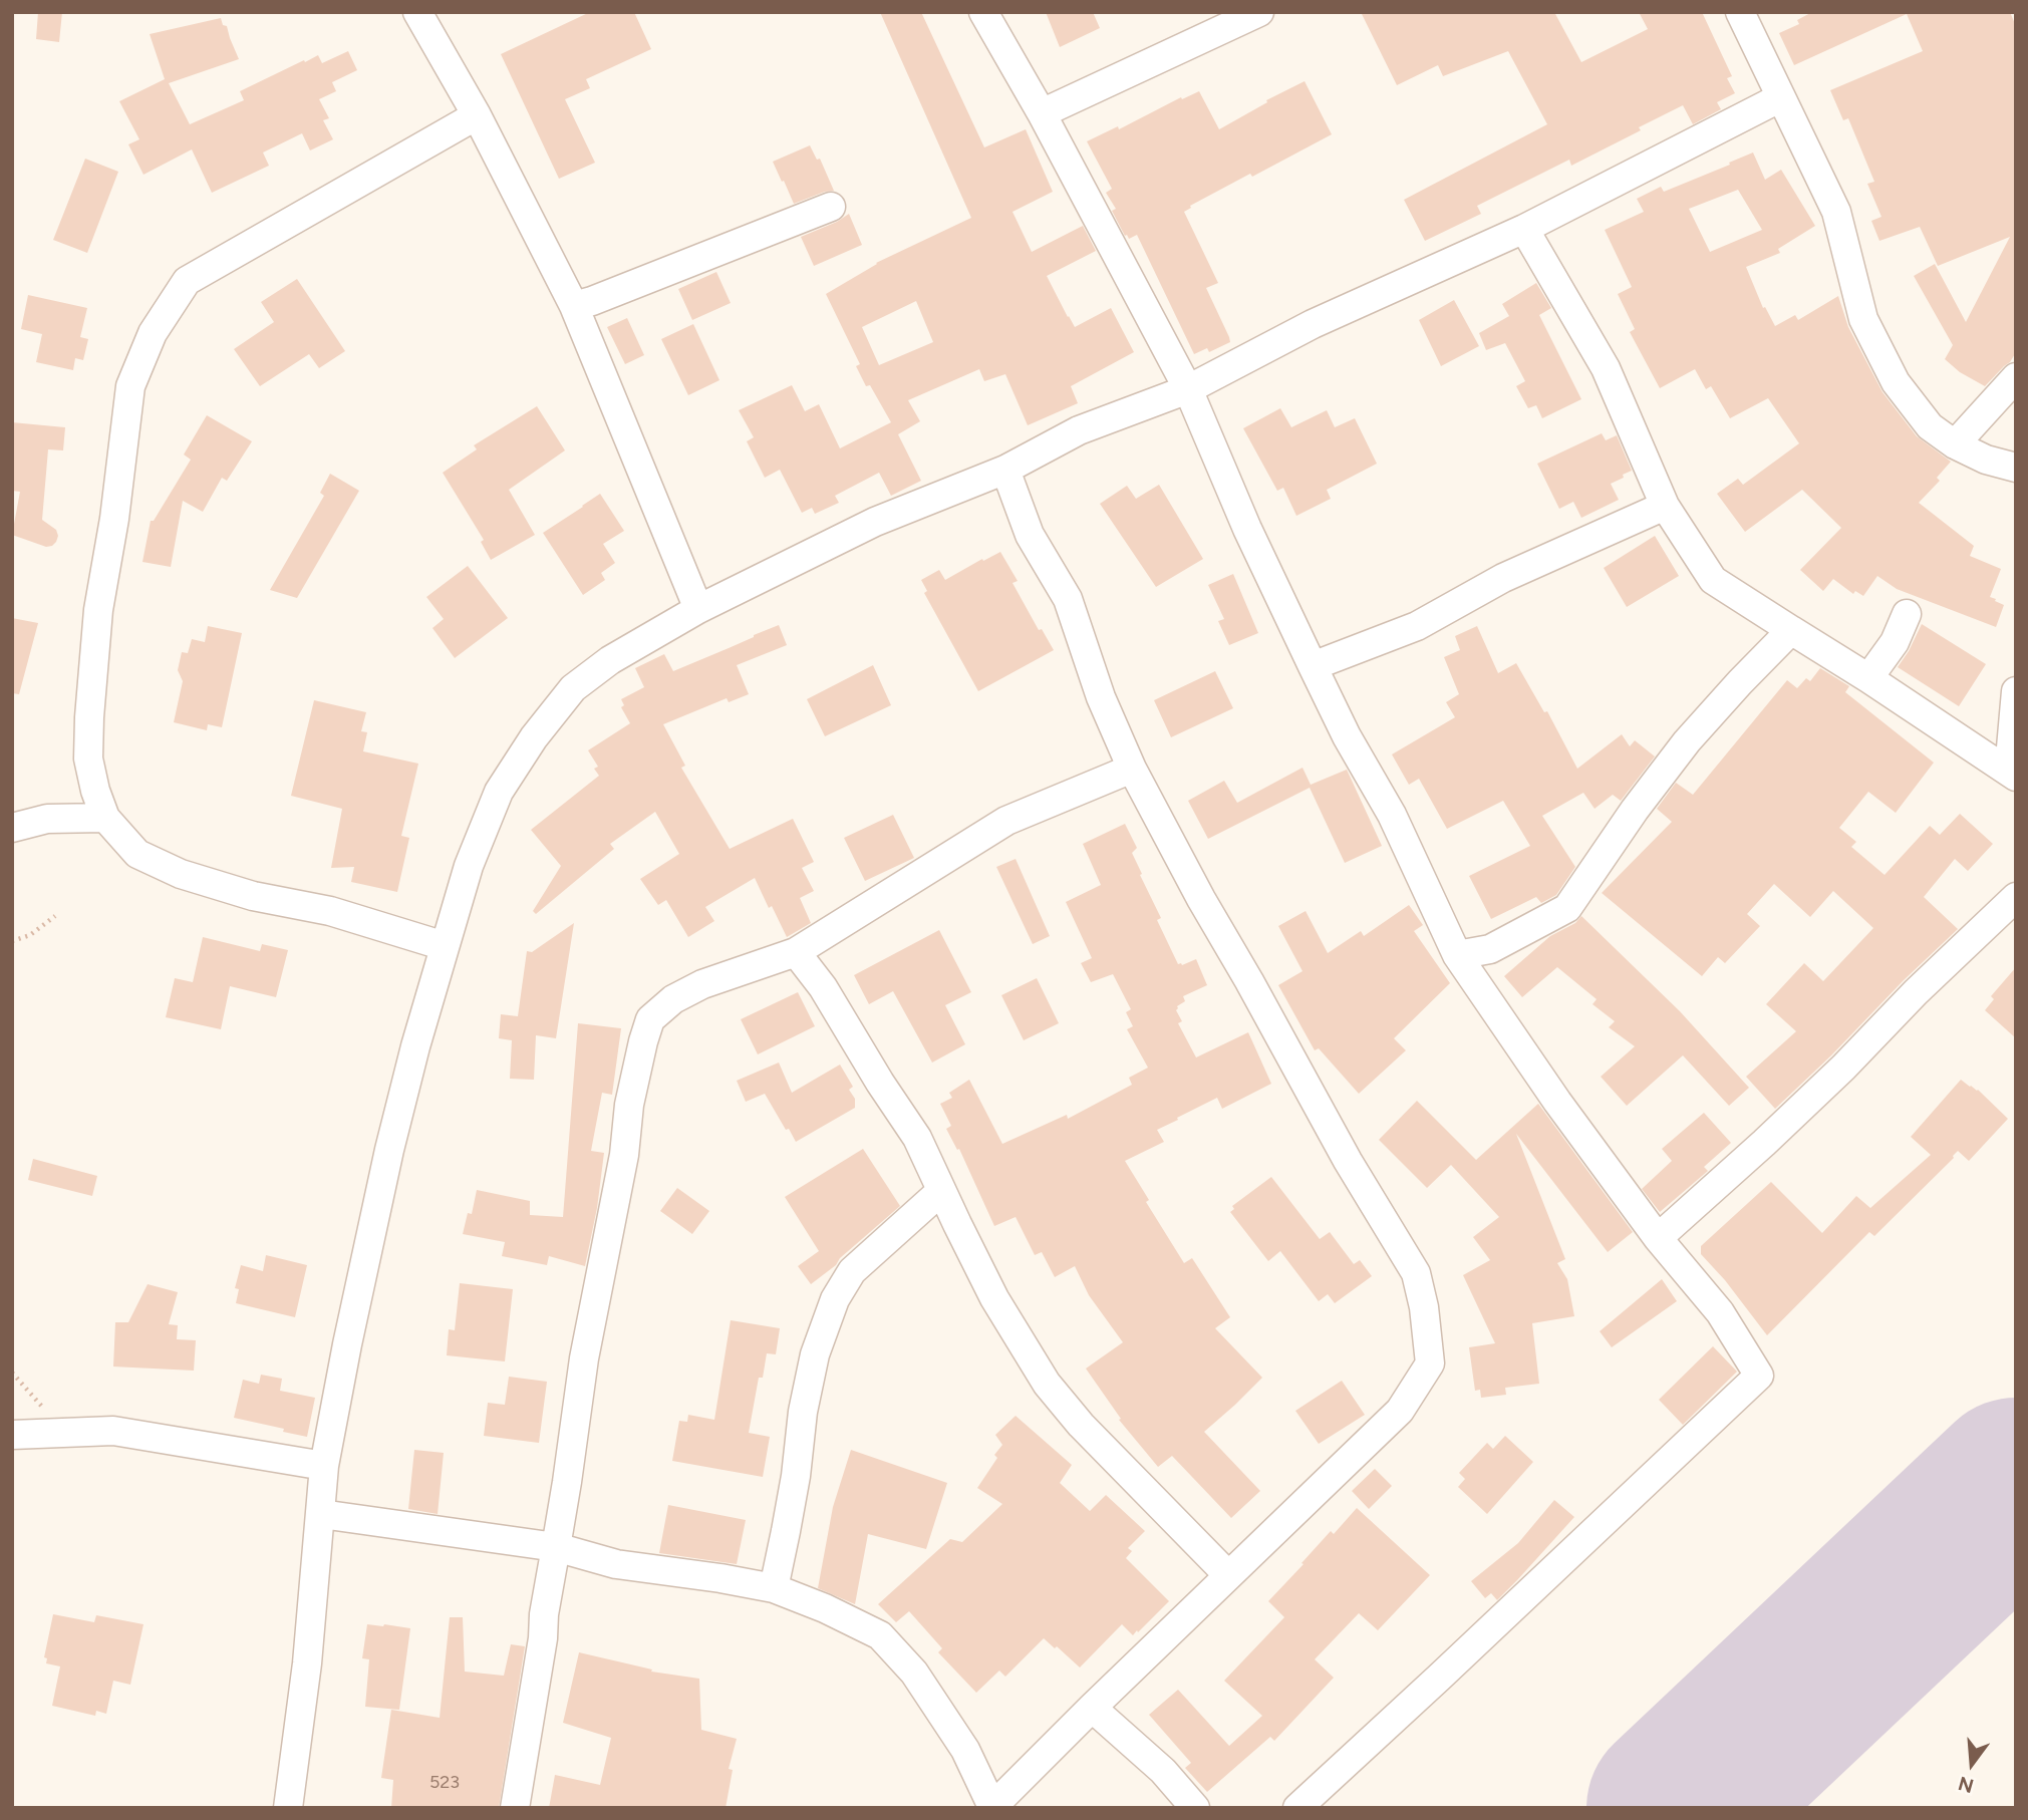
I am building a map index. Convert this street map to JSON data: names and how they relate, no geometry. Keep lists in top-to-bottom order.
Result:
{
  "house_numbers": ["523"],
  "north": "bottom"
}
